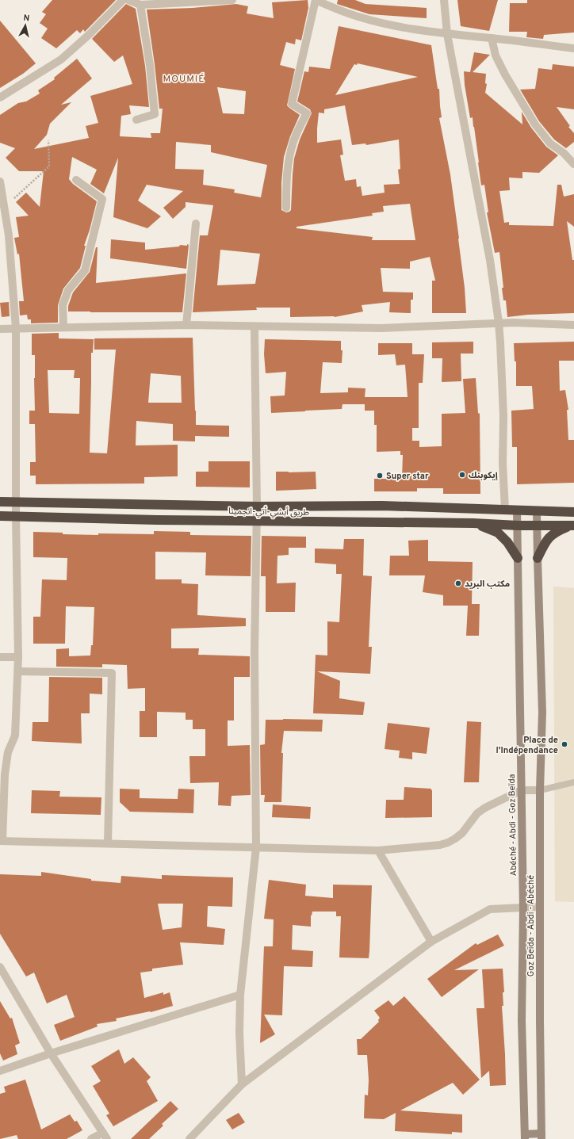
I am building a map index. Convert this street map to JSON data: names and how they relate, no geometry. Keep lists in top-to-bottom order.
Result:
{
  "streets": {
    "highway": ["طريق أبشي-أتي-انجمينا"],
    "main road": ["Abéché - Abdi - Goz Beïda", "Goz Beïda - Abdi - Abéché"]
  },
  "crossings": [
    ["طريق أبشي-أتي-انجمينا", "Abéché - Abdi - Goz Beïda"],
    ["طريق أبشي-أتي-انجمينا", "Goz Beïda - Abdi - Abéché"]
  ],
  "districts": ["MOUMIÉ"],
  "places": [
    "إيكوبنك",
    "Super star",
    "مكتب البريد",
    "Place de l'Indépendance"
  ],
  "north": "top"
}
